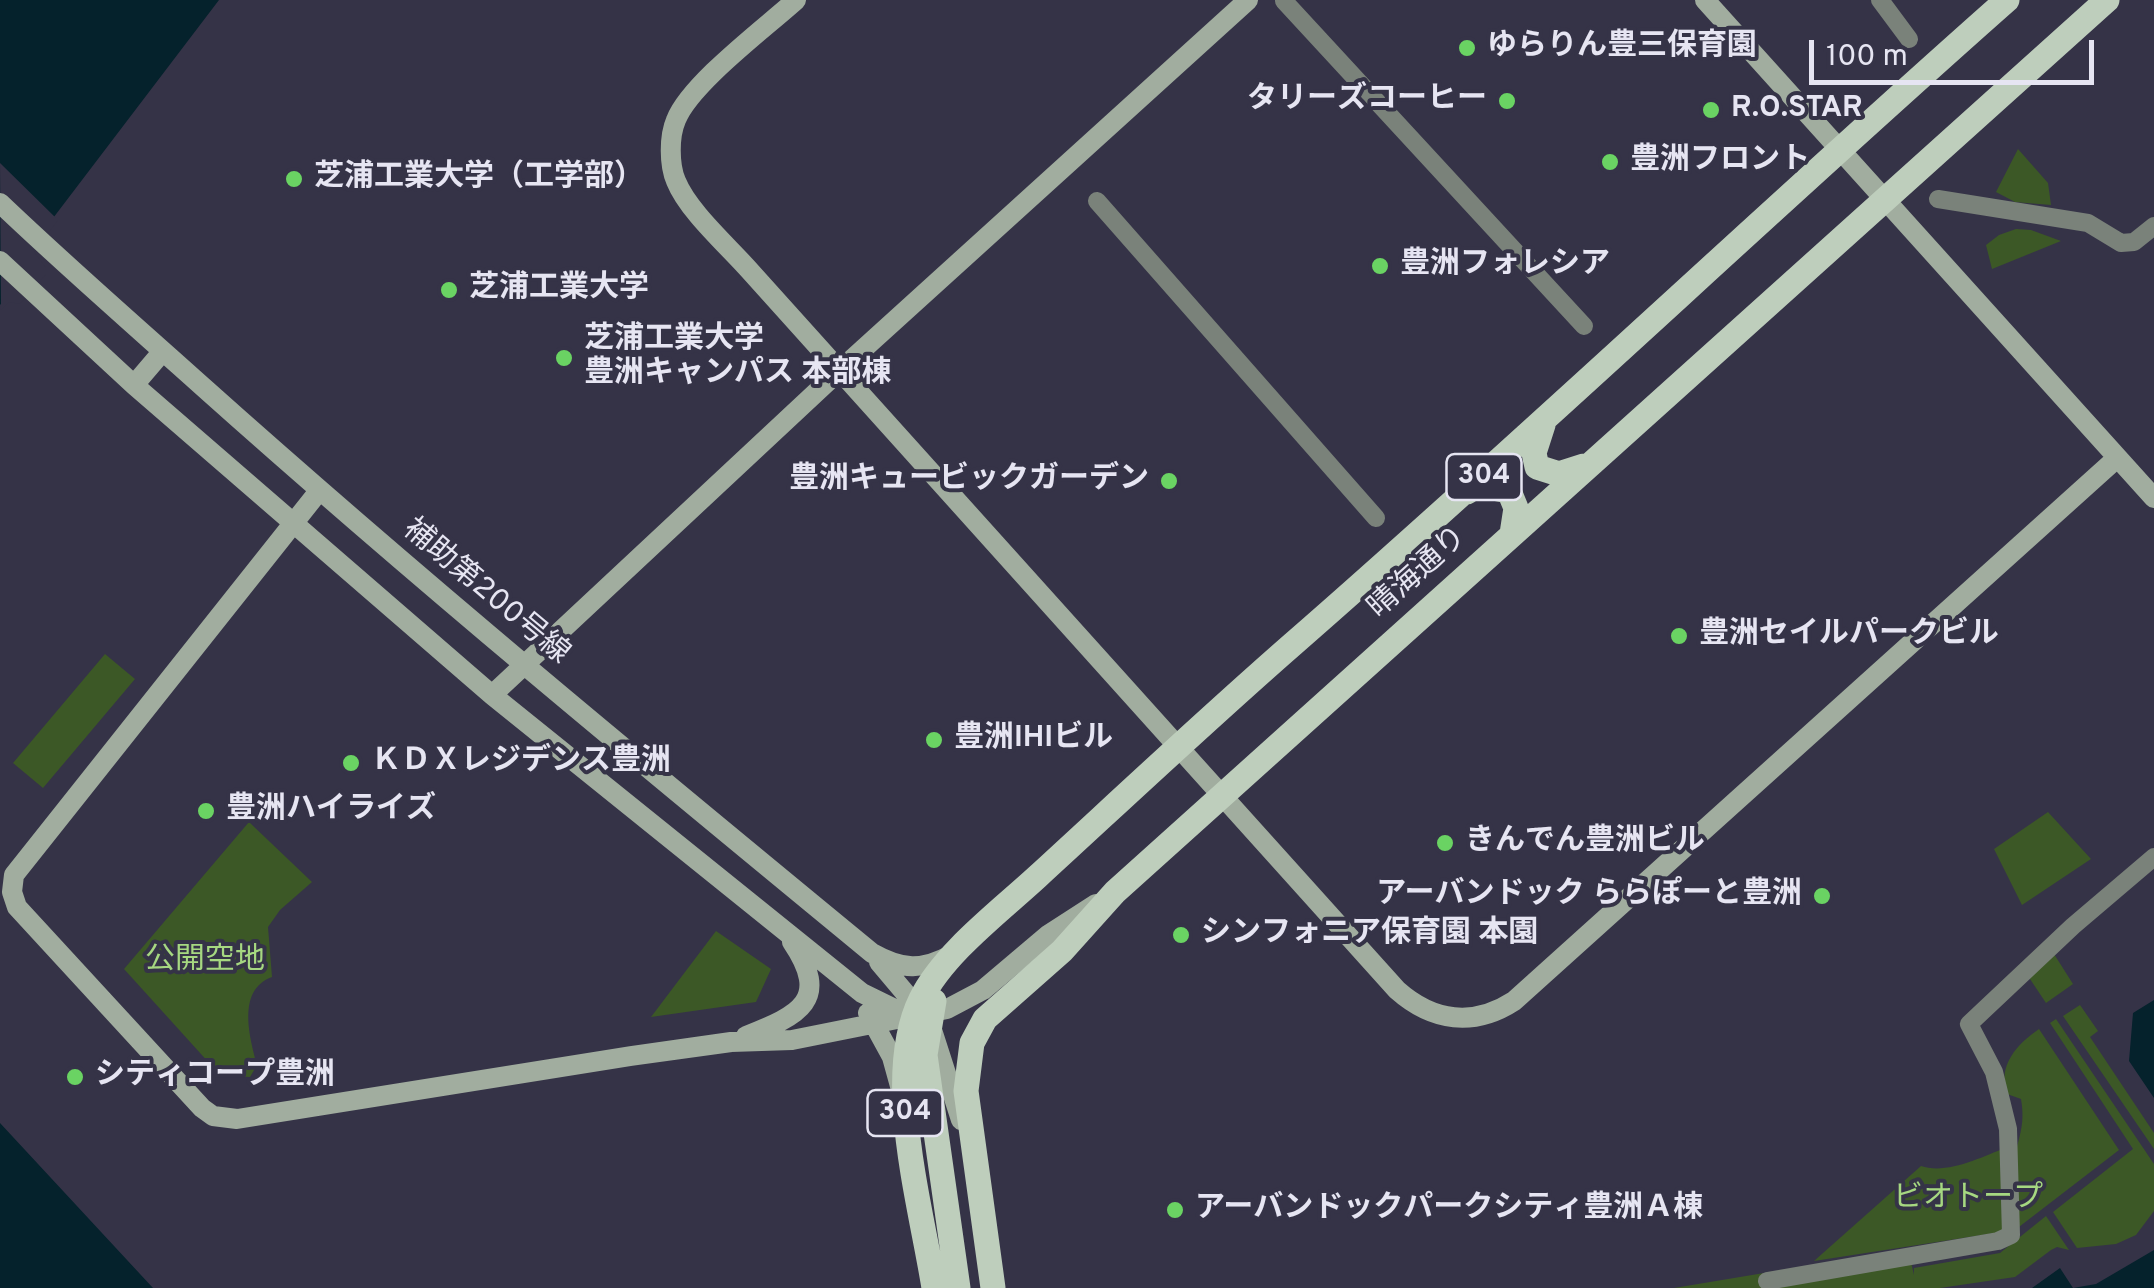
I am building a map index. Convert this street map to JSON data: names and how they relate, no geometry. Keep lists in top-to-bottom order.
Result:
{
  "streets": {
    "main road": ["304", "晴海通り"],
    "street": ["補助第200号線"]
  },
  "crossings": [
    ["304", "晴海通り"],
    ["晴海通り", "補助第200号線"]
  ],
  "parks": ["公開空地", "ビオトープ"],
  "places": [
    "ゆらりん豊三保育園",
    "タリーズコーヒー",
    "R.O.STAR",
    "豊洲フロント",
    "芝浦工業大学（工学部）",
    "豊洲フォレシア",
    "芝浦工業大学",
    "芝浦工業大学 豊洲キャンパス 本部棟",
    "豊洲キュービックガーデン",
    "豊洲セイルパークビル",
    "豊洲IHIビル",
    "ＫＤＸレジデンス豊洲",
    "豊洲ハイライズ",
    "きんでん豊洲ビル",
    "アーバンドック ららぽーと豊洲",
    "シンフォニア保育園 本園",
    "シティコープ豊洲",
    "アーバンドックパークシティ豊洲Ａ棟"
  ],
  "scale_bar": "100 m"
}
